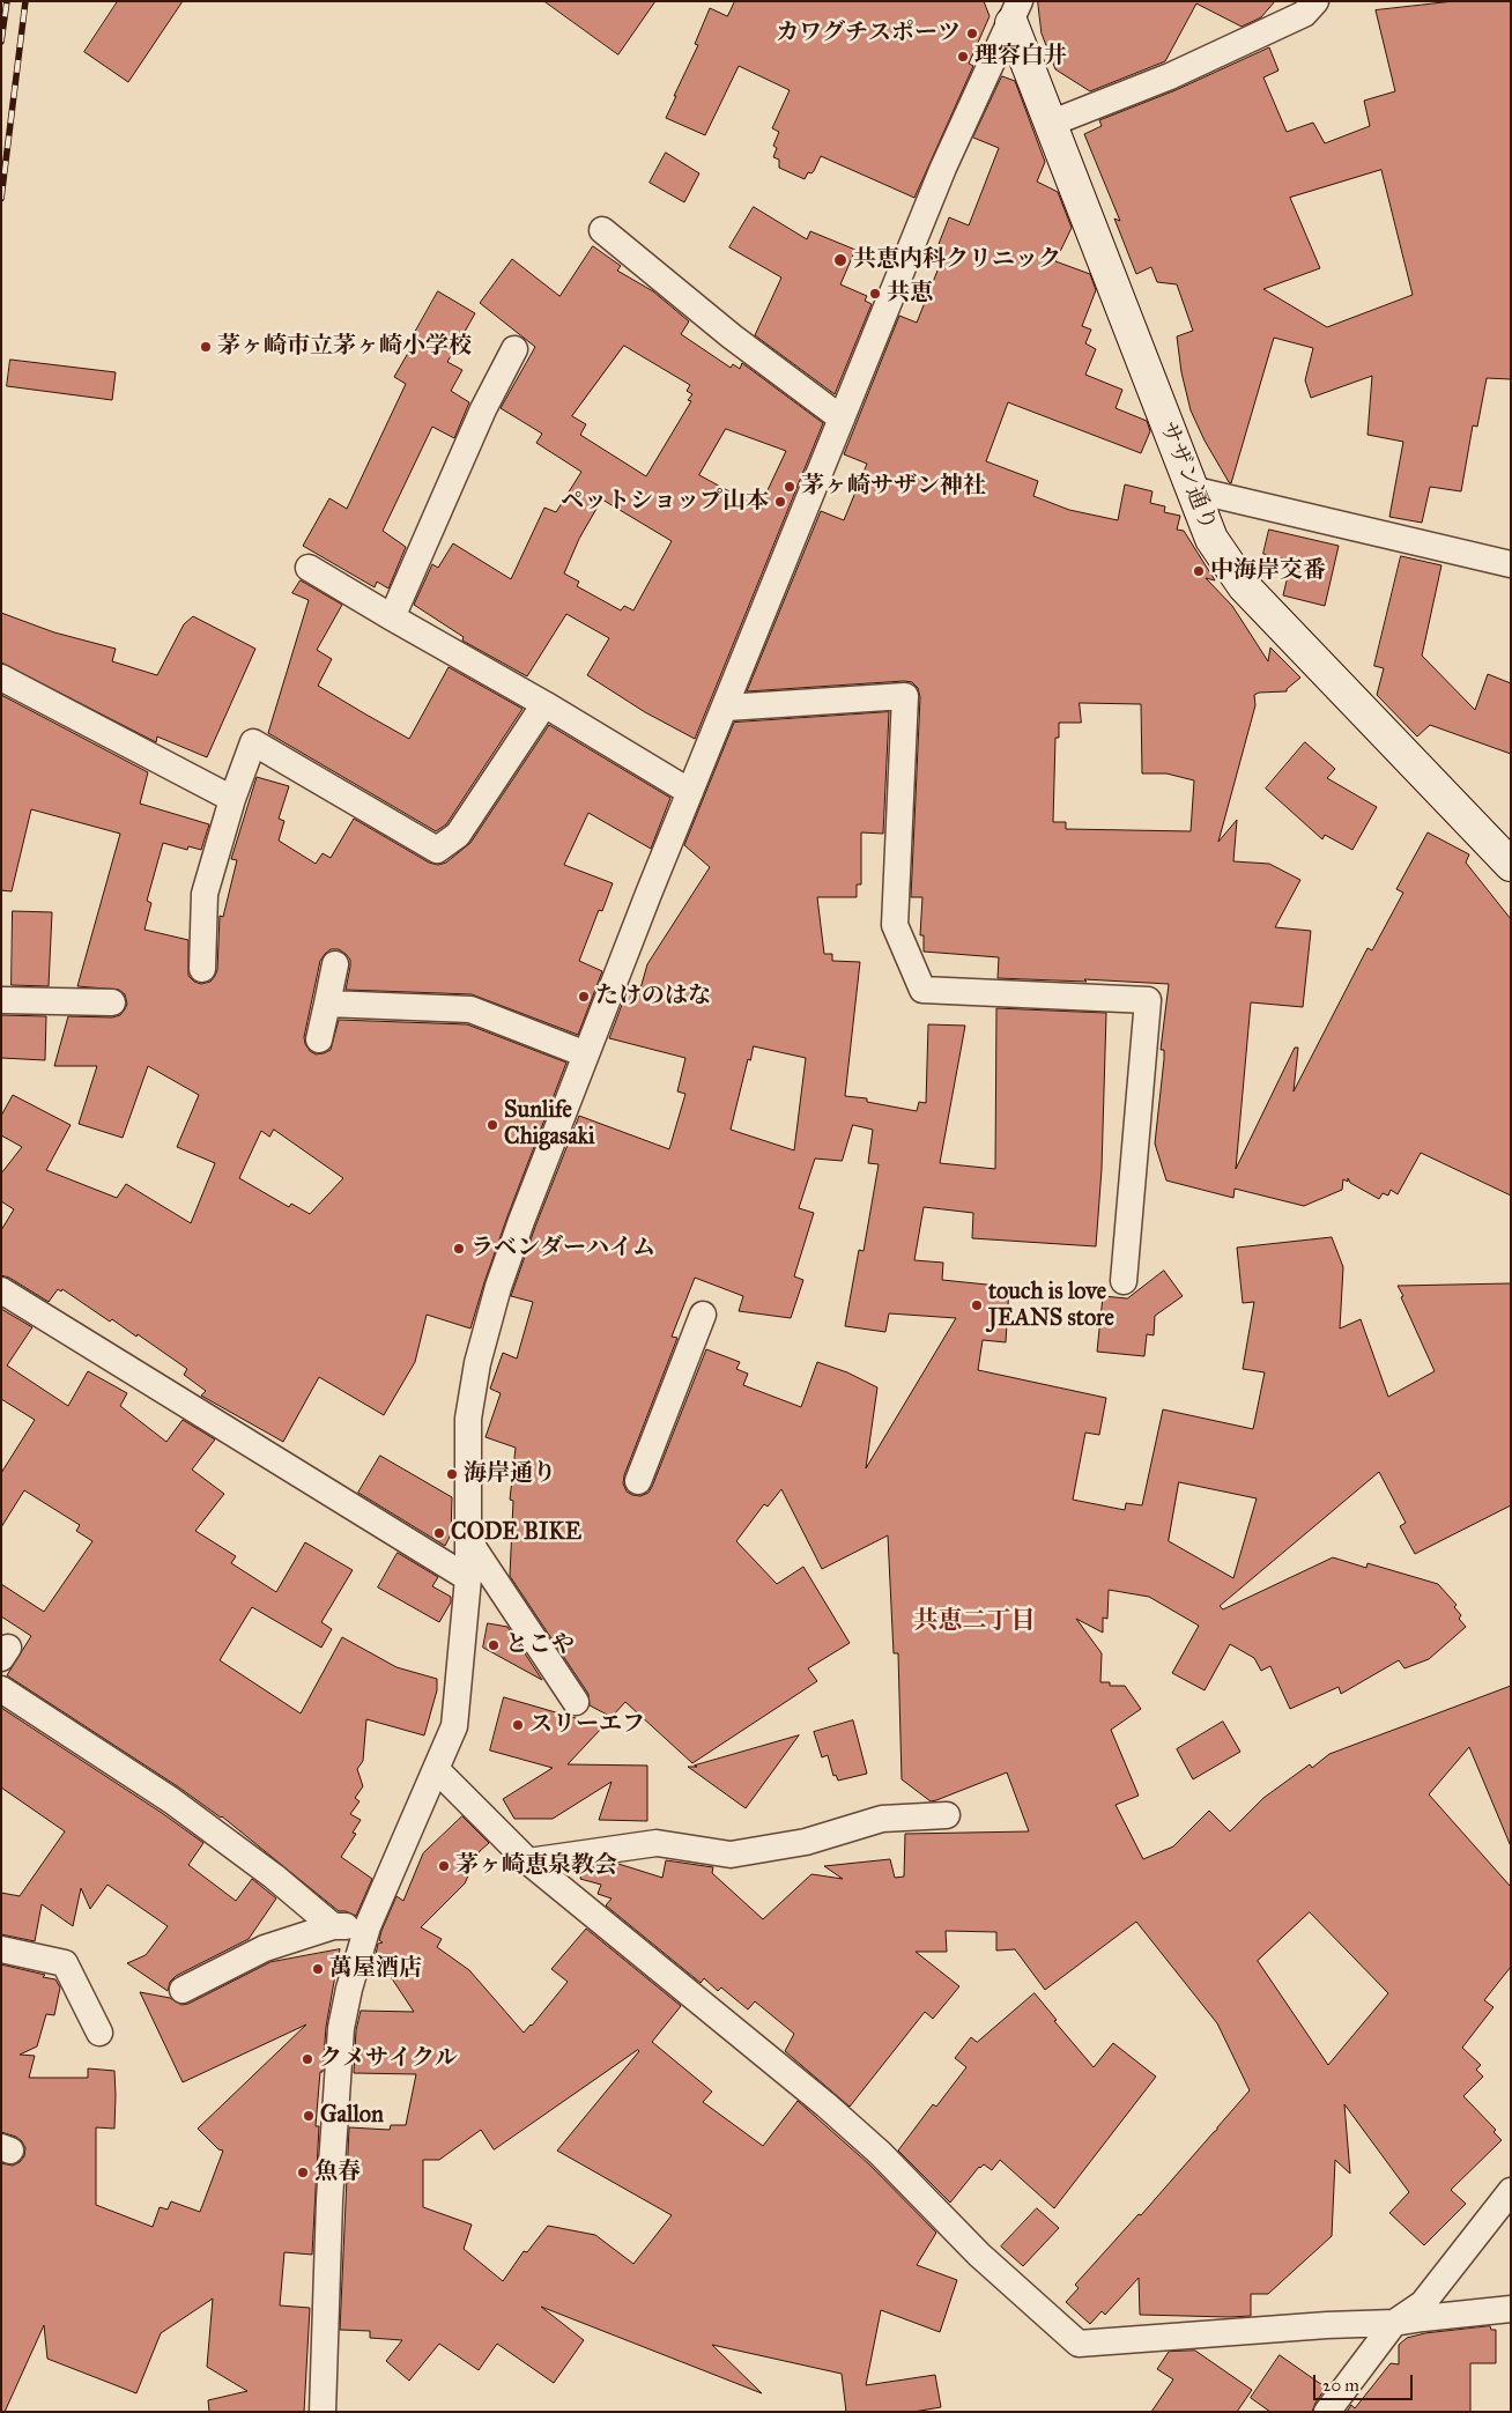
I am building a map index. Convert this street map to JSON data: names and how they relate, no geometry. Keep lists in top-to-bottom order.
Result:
{
  "streets": {
    "street": ["サザン通り"]
  },
  "districts": ["共恵二丁目"],
  "places": [
    "カワグチスポーツ",
    "理容白井",
    "共恵内科クリニック",
    "共恵",
    "茅ヶ崎市立茅ヶ崎小学校",
    "茅ヶ崎サザン神社",
    "ペットショップ山本",
    "中海岸交番",
    "たけのはな",
    "Sunlife Chigasaki",
    "ラベンダーハイム",
    "touch is love JEANS store",
    "海岸通り",
    "CODE BIKE",
    "とこや",
    "スリーエフ",
    "茅ヶ崎恵泉教会",
    "萬屋酒店",
    "クメサイクル",
    "Gallon",
    "魚春"
  ],
  "scale_bar": "20 m"
}
